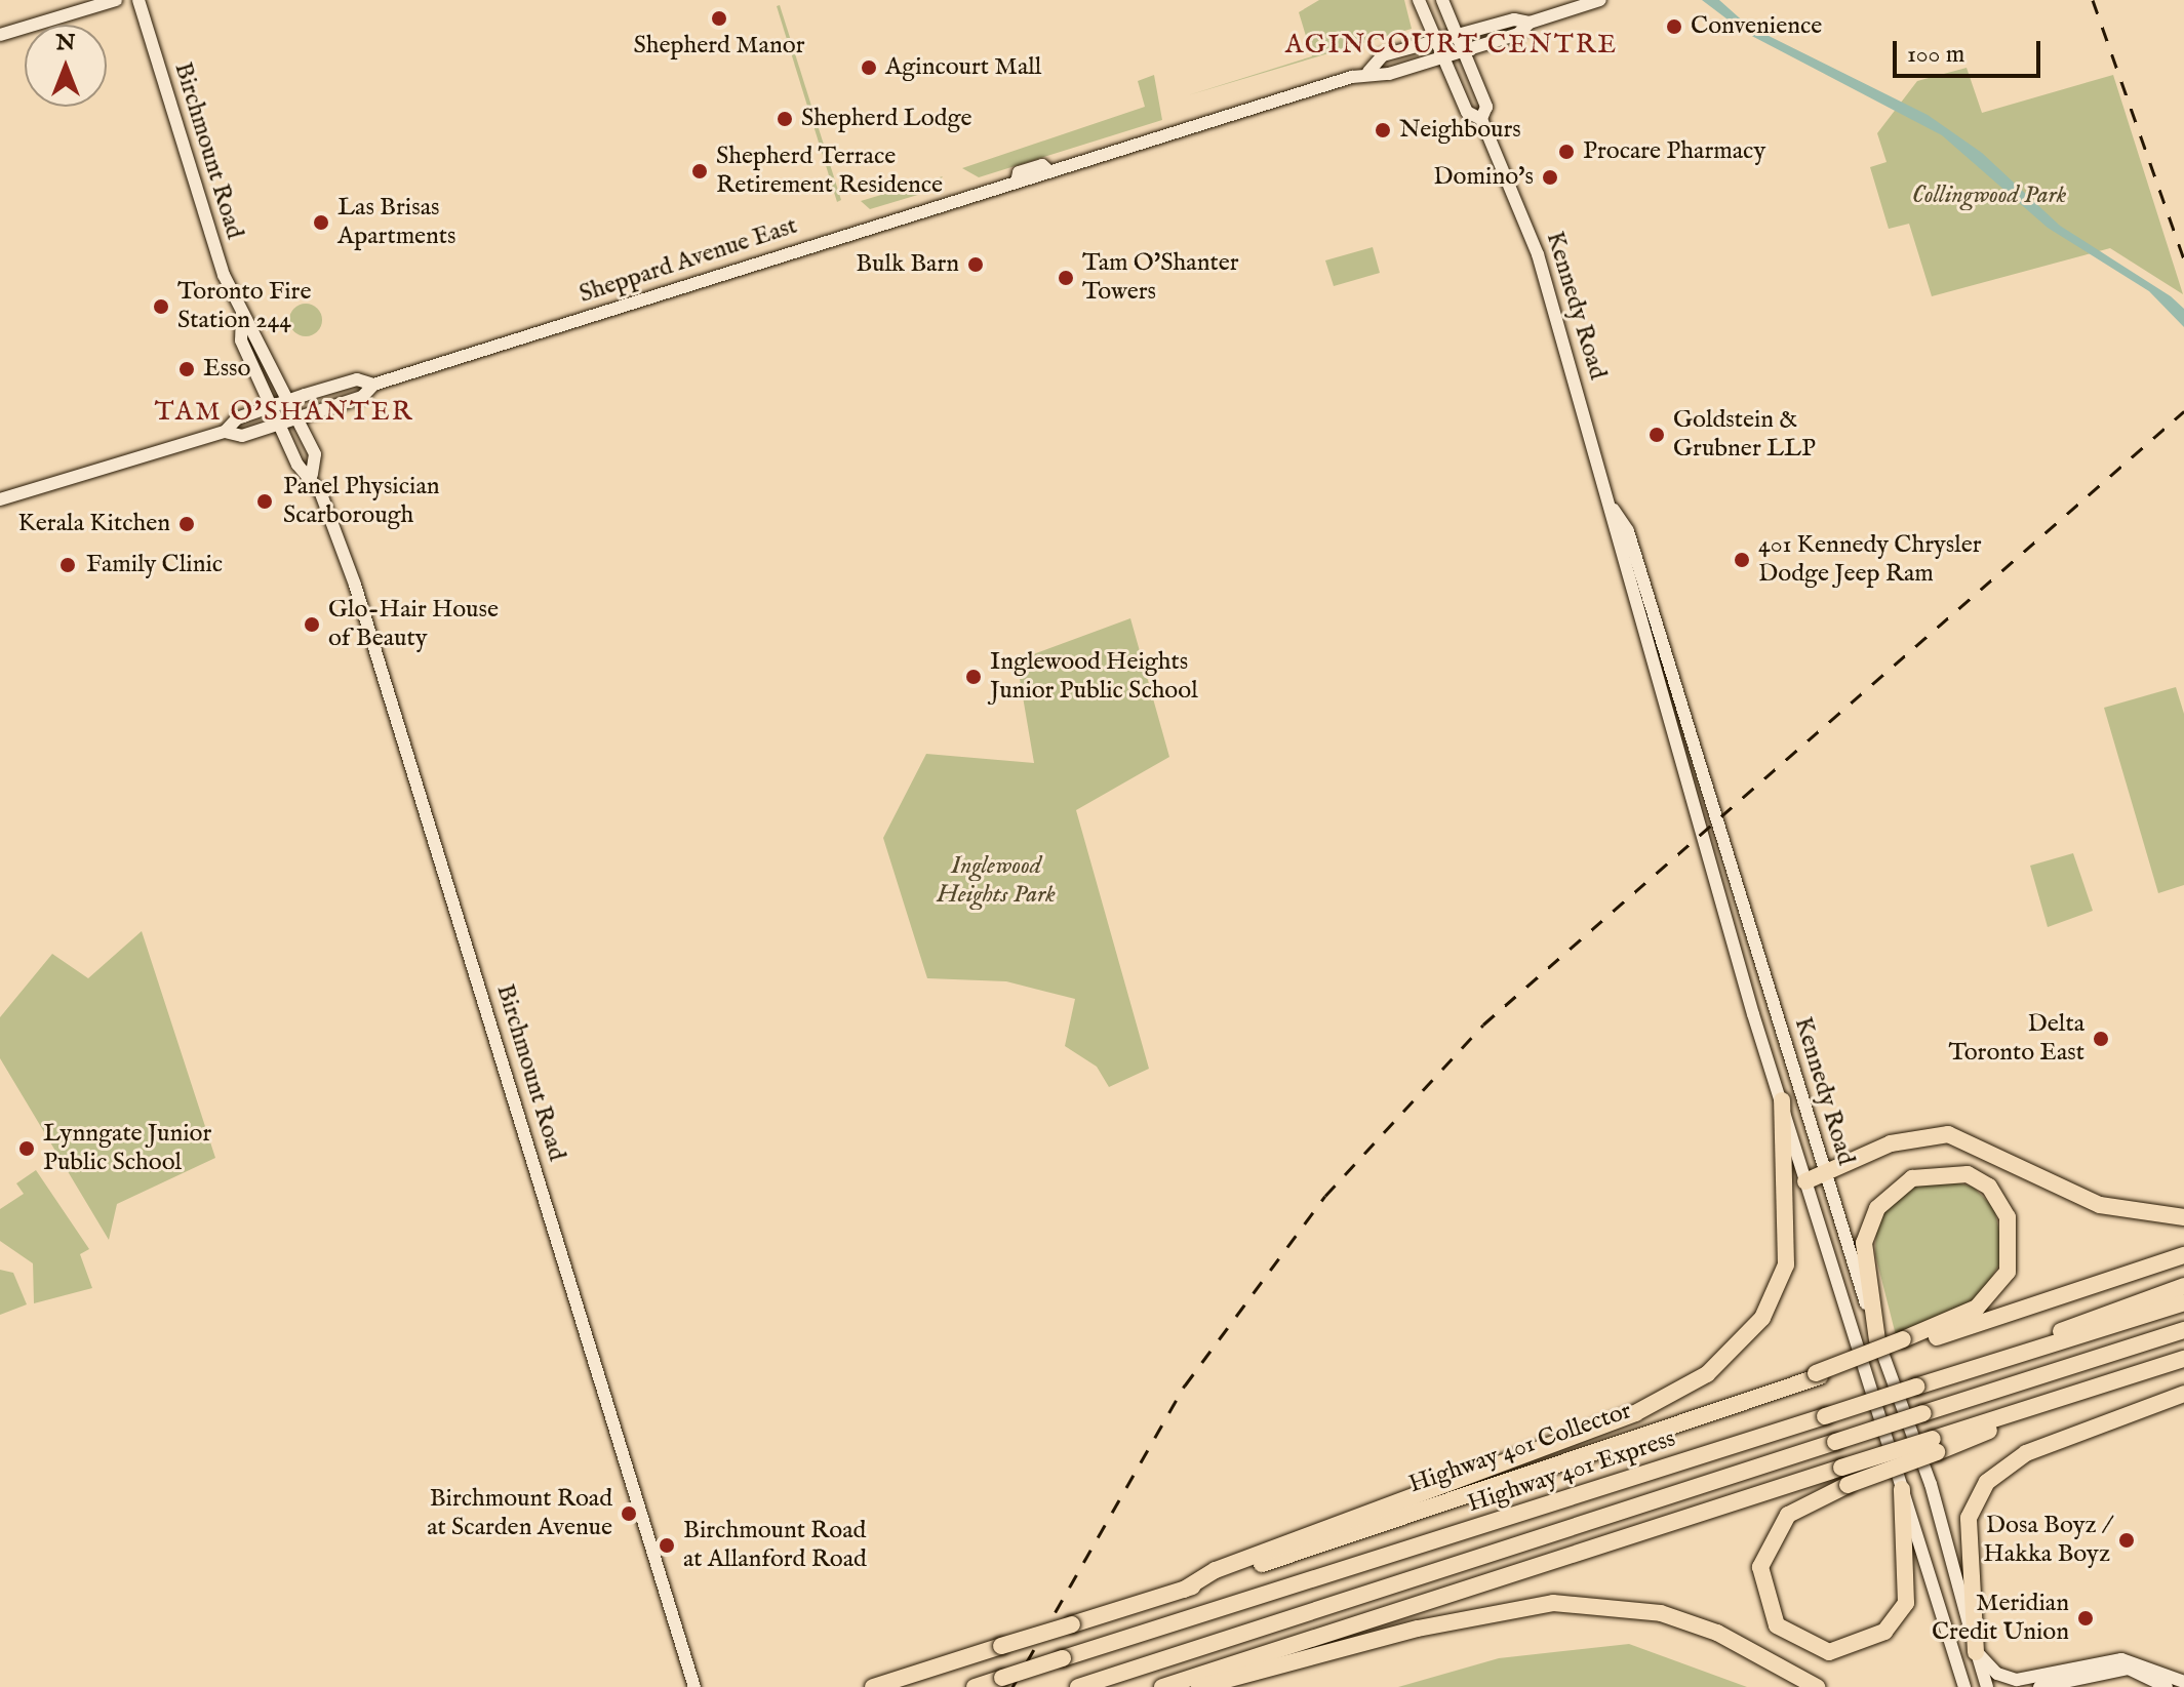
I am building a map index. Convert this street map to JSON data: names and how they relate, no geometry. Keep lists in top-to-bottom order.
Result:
{
  "streets": {
    "highway": ["Highway 401 Collector", "Highway 401 Express"],
    "main road": ["Birchmount Road", "Sheppard Avenue East", "Kennedy Road"]
  },
  "crossings": [
    ["Birchmount Road", "Sheppard Avenue East"],
    ["Sheppard Avenue East", "Kennedy Road"]
  ],
  "districts": ["AGINCOURT CENTRE", "TAM O'SHANTER"],
  "parks": ["Collingwood Park", "Inglewood Heights Park"],
  "places": [
    "Shepherd Manor",
    "Convenience",
    "Agincourt Mall",
    "Shepherd Lodge",
    "Neighbours",
    "Procare Pharmacy",
    "Shepherd Terrace Retirement Residence",
    "Domino's",
    "Las Brisas Apartments",
    "Bulk Barn",
    "Tam O'Shanter Towers",
    "Toronto Fire Station 244",
    "Esso",
    "Goldstein & Grubner LLP",
    "Panel Physician Scarborough",
    "Kerala Kitchen",
    "401 Kennedy Chrysler Dodge Jeep Ram",
    "Family Clinic",
    "Glo-Hair House of Beauty",
    "Inglewood Heights Junior Public School",
    "Delta Toronto East",
    "Lynngate Junior Public School",
    "Birchmount Road at Scarden Avenue",
    "Dosa Boyz / Hakka Boyz",
    "Birchmount Road at Allanford Road",
    "Meridian Credit Union"
  ],
  "scale_bar": "100 m",
  "north": "top"
}
